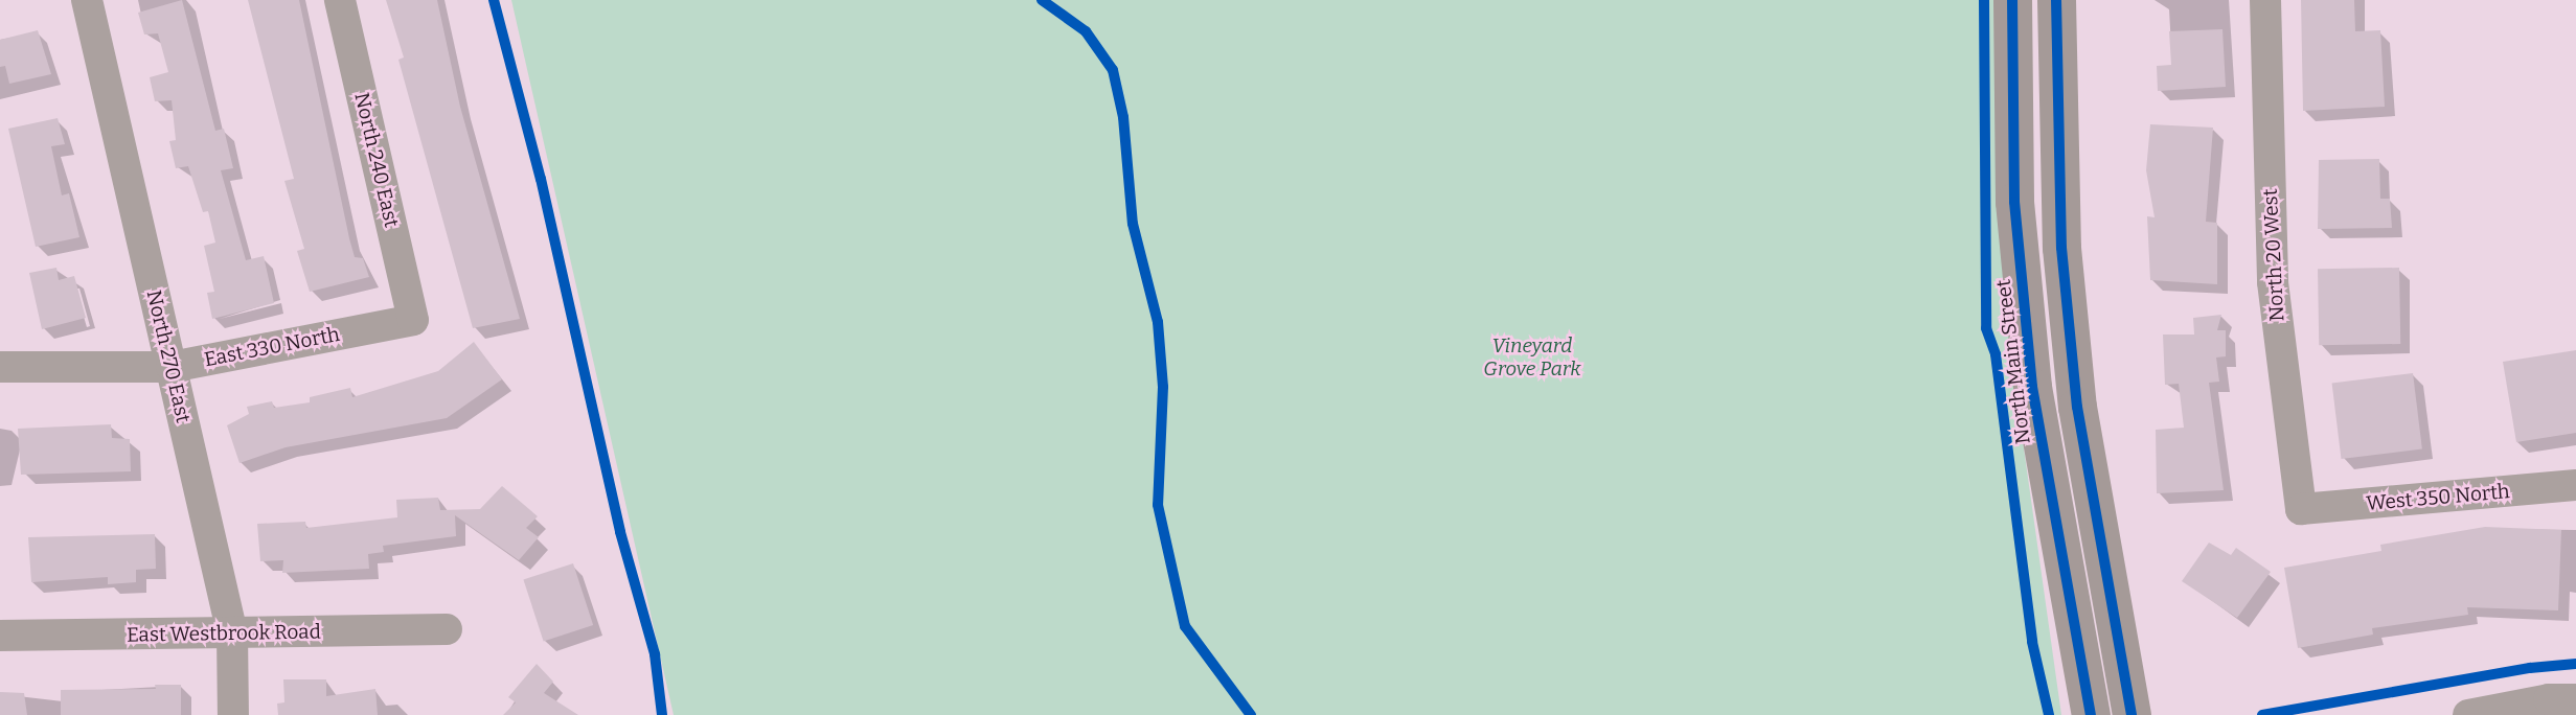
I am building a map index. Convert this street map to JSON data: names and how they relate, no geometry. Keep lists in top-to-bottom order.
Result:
{
  "streets": {
    "main road": ["North Main Street"],
    "street": [
      "North 240 East",
      "North 20 West",
      "East 330 North",
      "North 270 East",
      "West 350 North",
      "East Westbrook Road"
    ]
  },
  "crossings": [
    ["North 240 East", "East 330 North"],
    ["North 20 West", "West 350 North"],
    ["East 330 North", "North 270 East"],
    ["North 270 East", "East Westbrook Road"]
  ],
  "parks": ["Vineyard Grove Park"]
}
